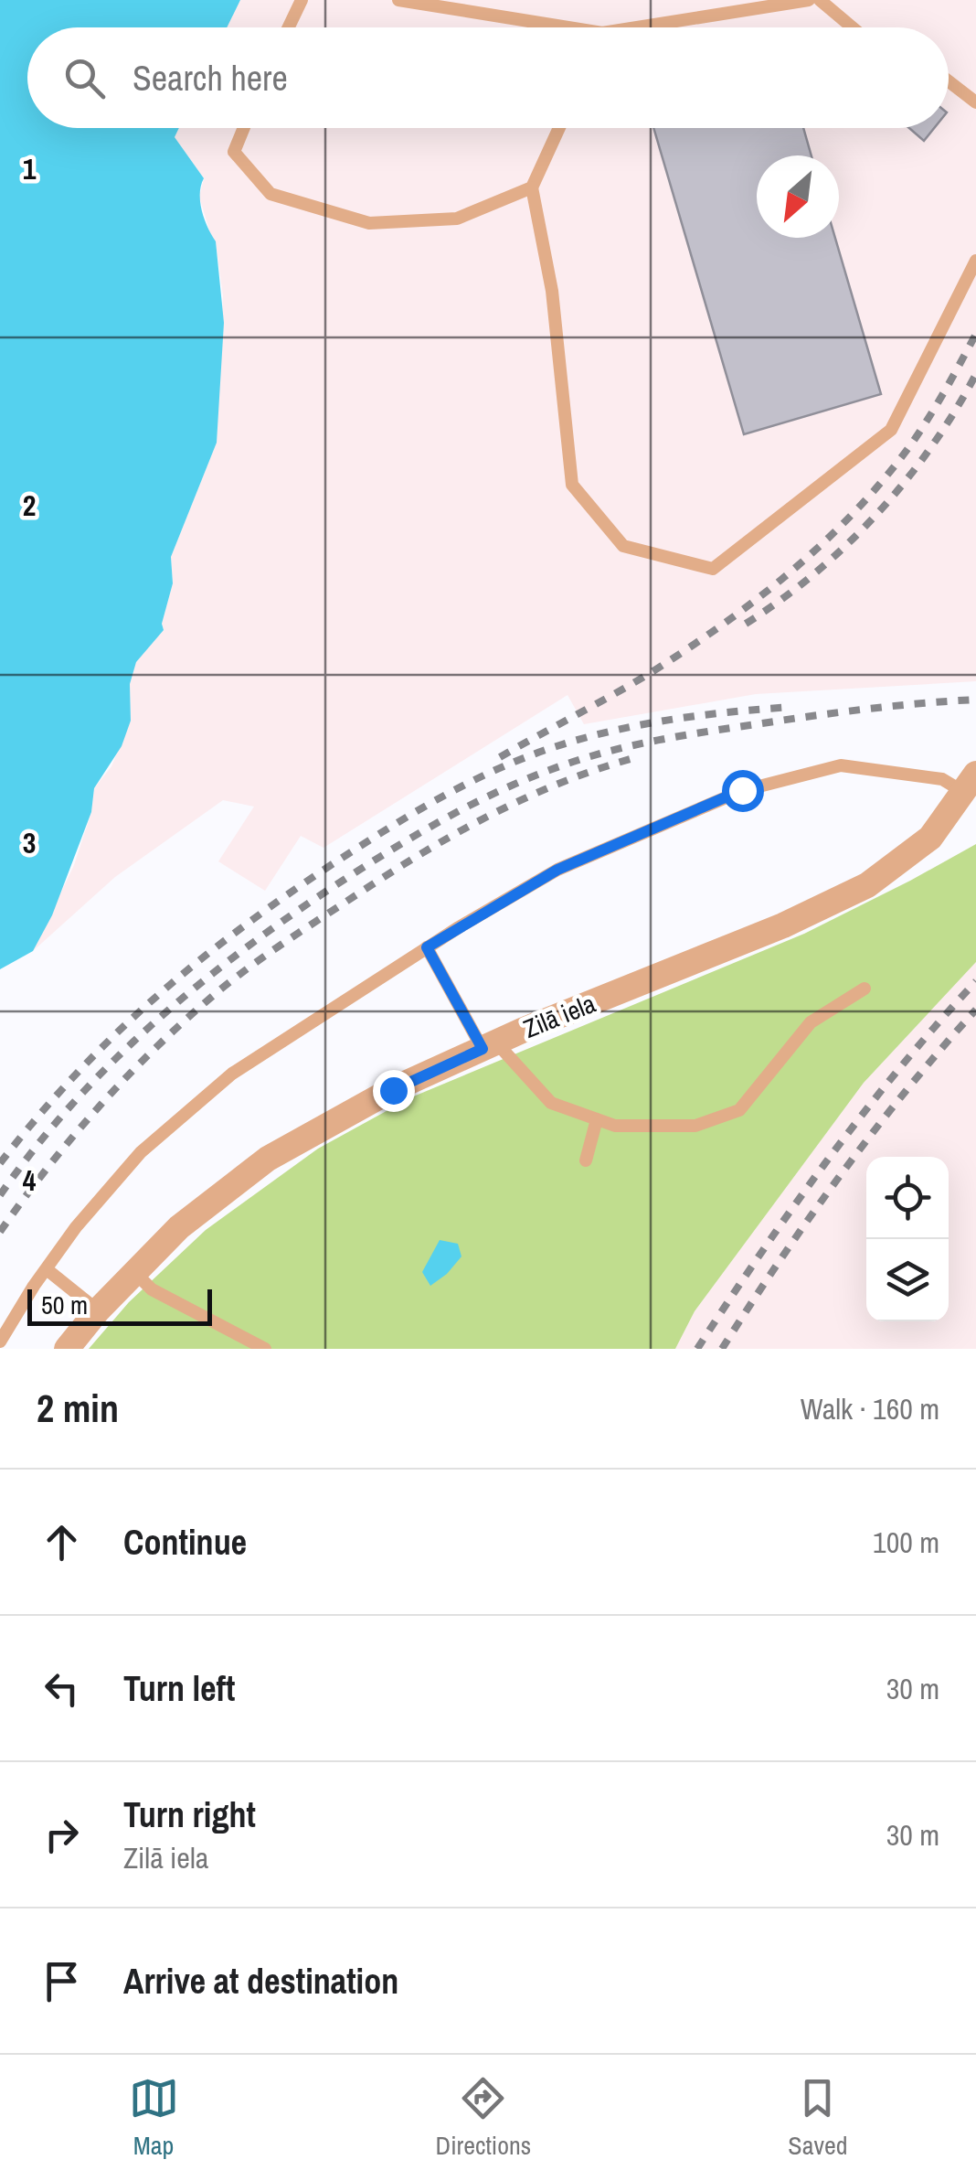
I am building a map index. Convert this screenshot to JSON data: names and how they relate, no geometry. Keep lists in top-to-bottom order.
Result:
{
  "streets": {
    "street": ["Zilā iela"]
  },
  "scale_bar": "50 m",
  "north": "bottom left",
  "page": {
    "search": "Search here",
    "scale": "50 m",
    "heading": ["2 min", "Walk · 160 m"],
    "list": [
      ["Continue", "100 m"],
      ["Turn left", "30 m"],
      ["Turn right", "Zilā iela", "30 m"],
      "Arrive at destination"
    ],
    "nav": ["Map", "Directions", "Saved"]
  },
  "grid": {
    "rows": [
      "1",
      "2",
      "3",
      "4"
    ]
  }
}
